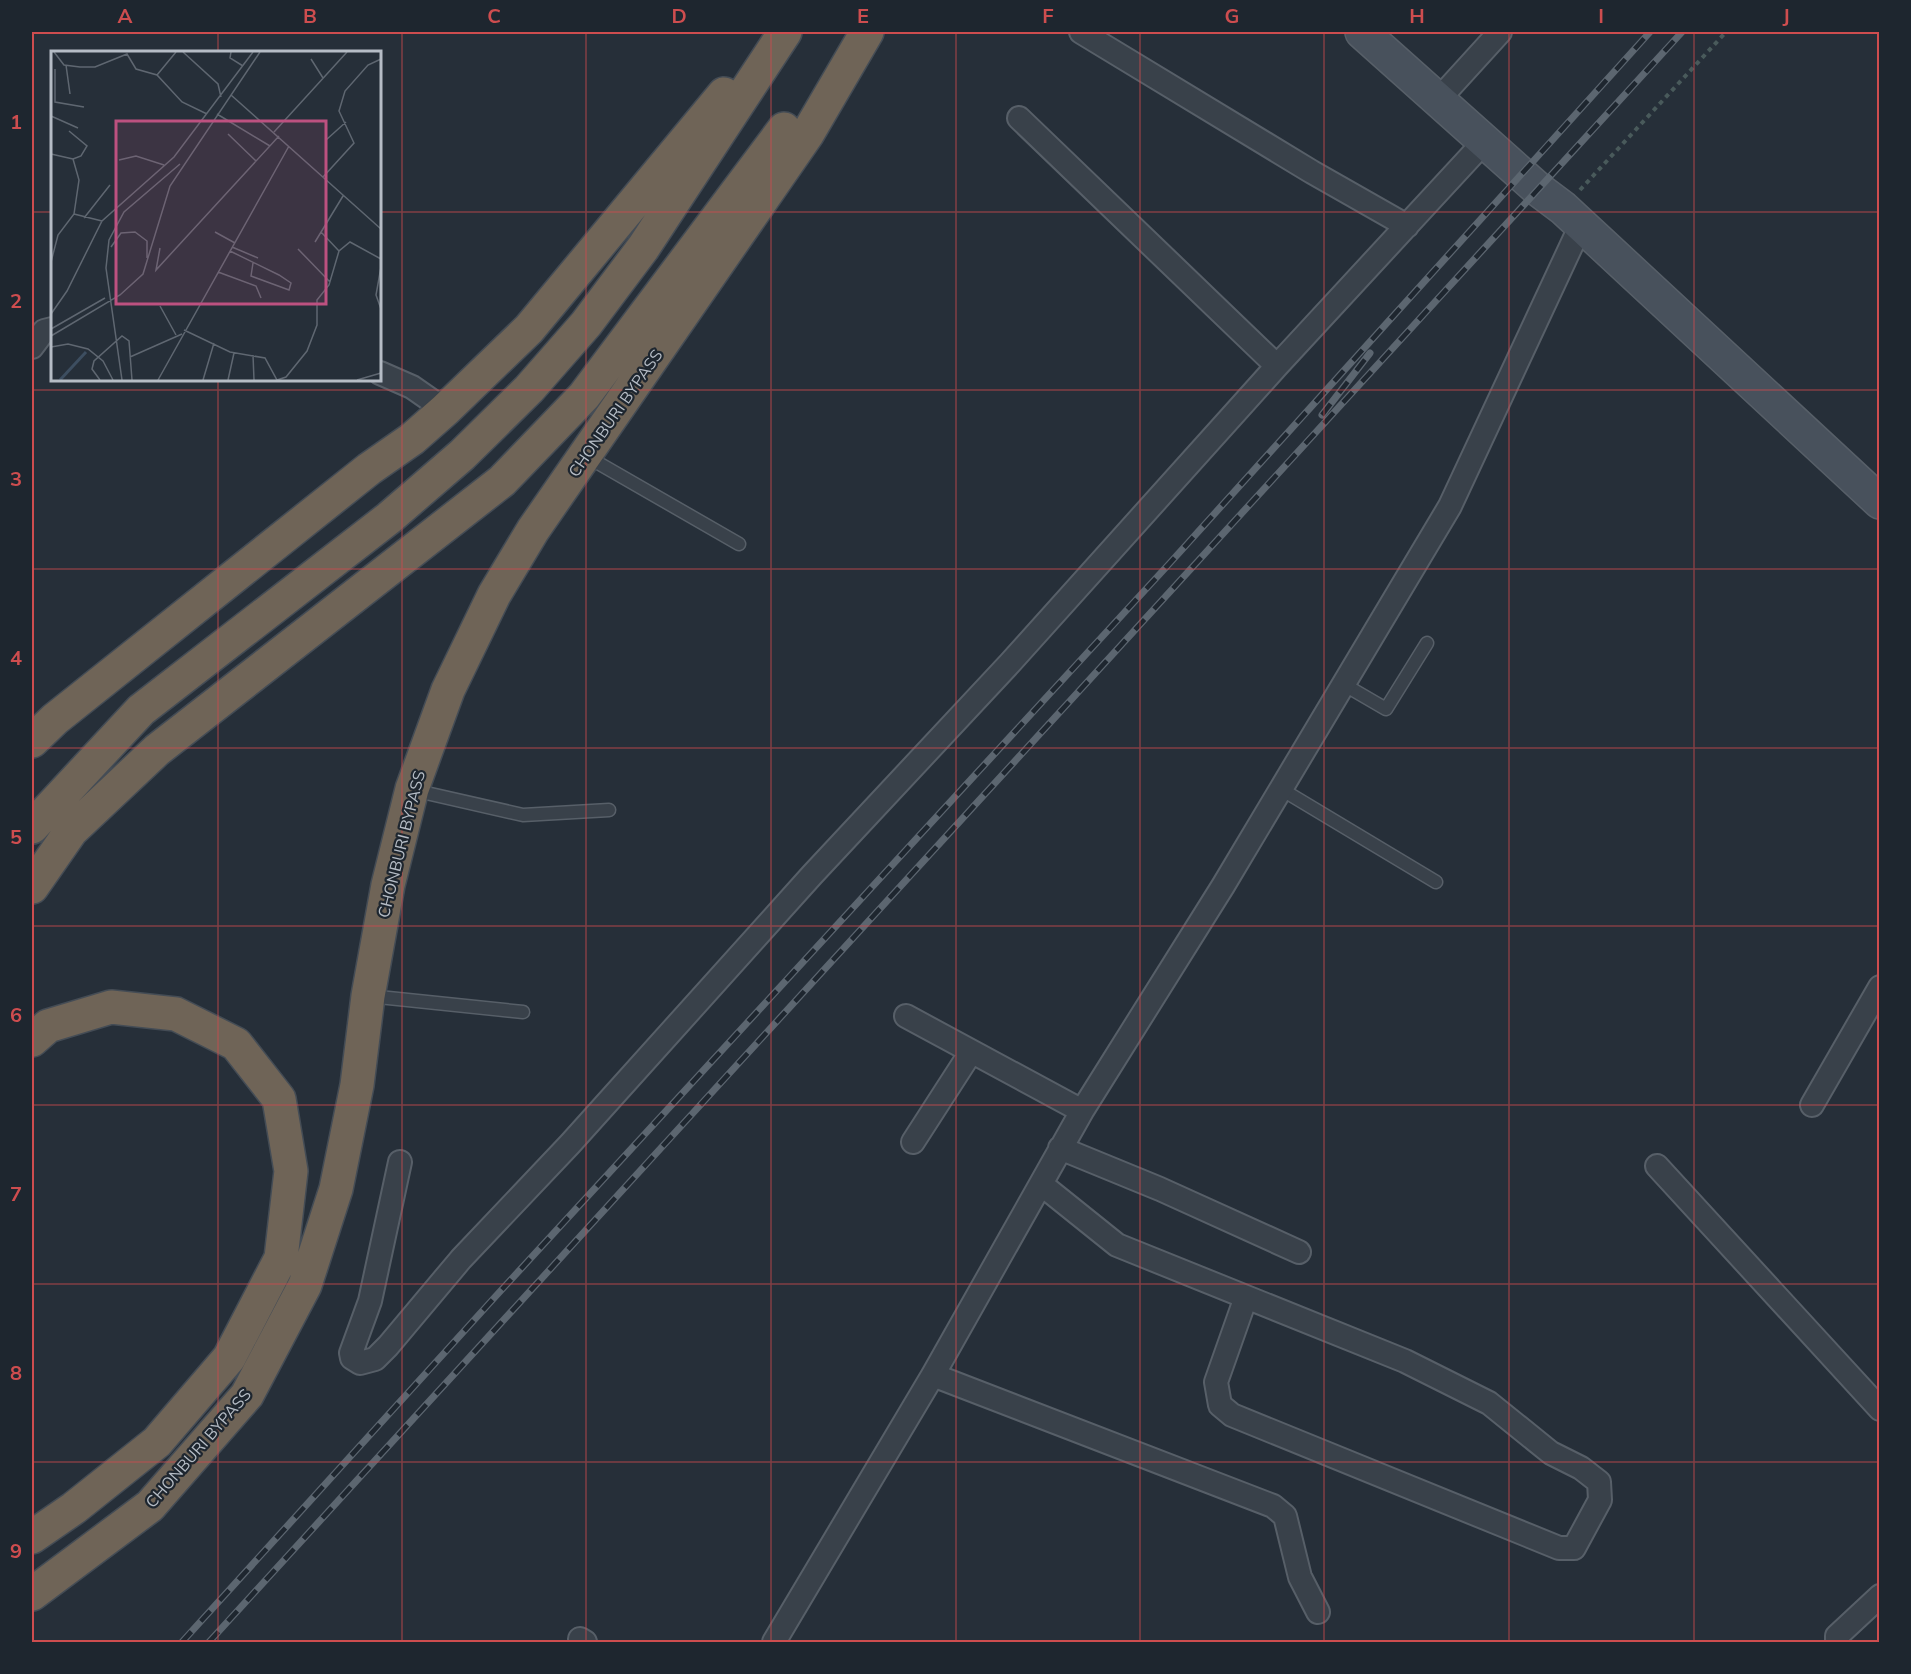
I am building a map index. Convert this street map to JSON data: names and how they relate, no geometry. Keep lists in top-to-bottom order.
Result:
{
  "streets": {
    "highway": ["CHONBURI BYPASS"]
  },
  "grid": {
    "columns": [
      "A",
      "B",
      "C",
      "D",
      "E",
      "F",
      "G",
      "H",
      "I",
      "J"
    ],
    "rows": [
      "1",
      "2",
      "3",
      "4",
      "5",
      "6",
      "7",
      "8",
      "9"
    ]
  }
}
